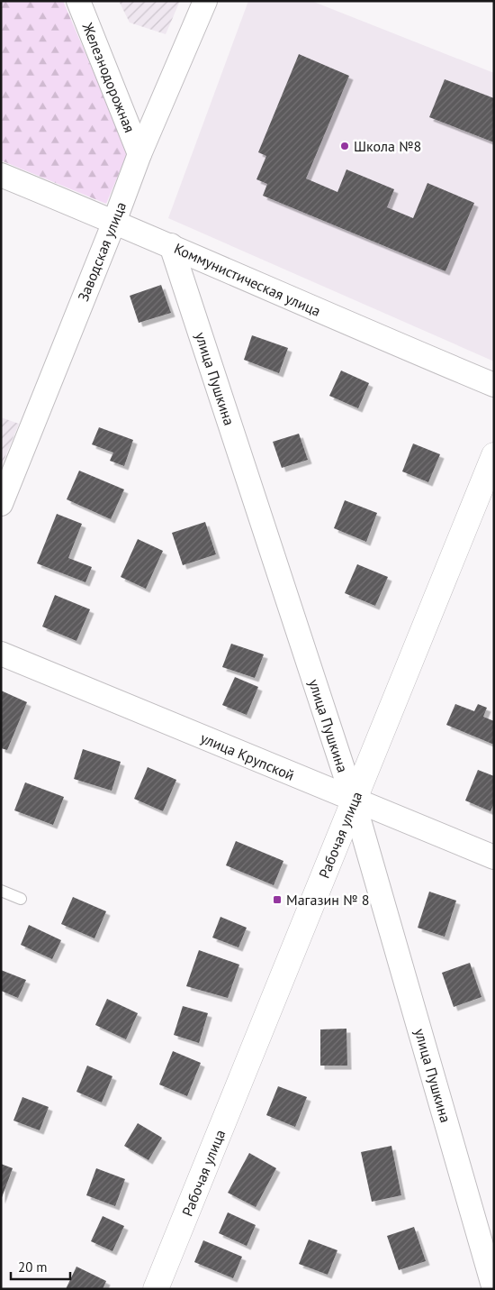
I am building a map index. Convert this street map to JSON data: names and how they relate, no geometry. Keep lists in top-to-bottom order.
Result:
{
  "streets": {
    "main road": ["Рабочая улица"],
    "street": [
      "Железнодорожная",
      "Заводская улица",
      "Коммунистическая улица",
      "улица Пушкина",
      "улица Крупской"
    ]
  },
  "crossings": [
    ["Железнодорожная", "Заводская улица"],
    ["Заводская улица", "Коммунистическая улица"],
    ["Коммунистическая улица", "улица Пушкина"],
    ["улица Пушкина", "улица Крупской"],
    ["улица Пушкина", "Рабочая улица"],
    ["улица Крупской", "Рабочая улица"]
  ],
  "places": {
    "other": ["Школа №8"],
    "transit": ["Магазин № 8"]
  },
  "scale_bar": "20 m"
}
